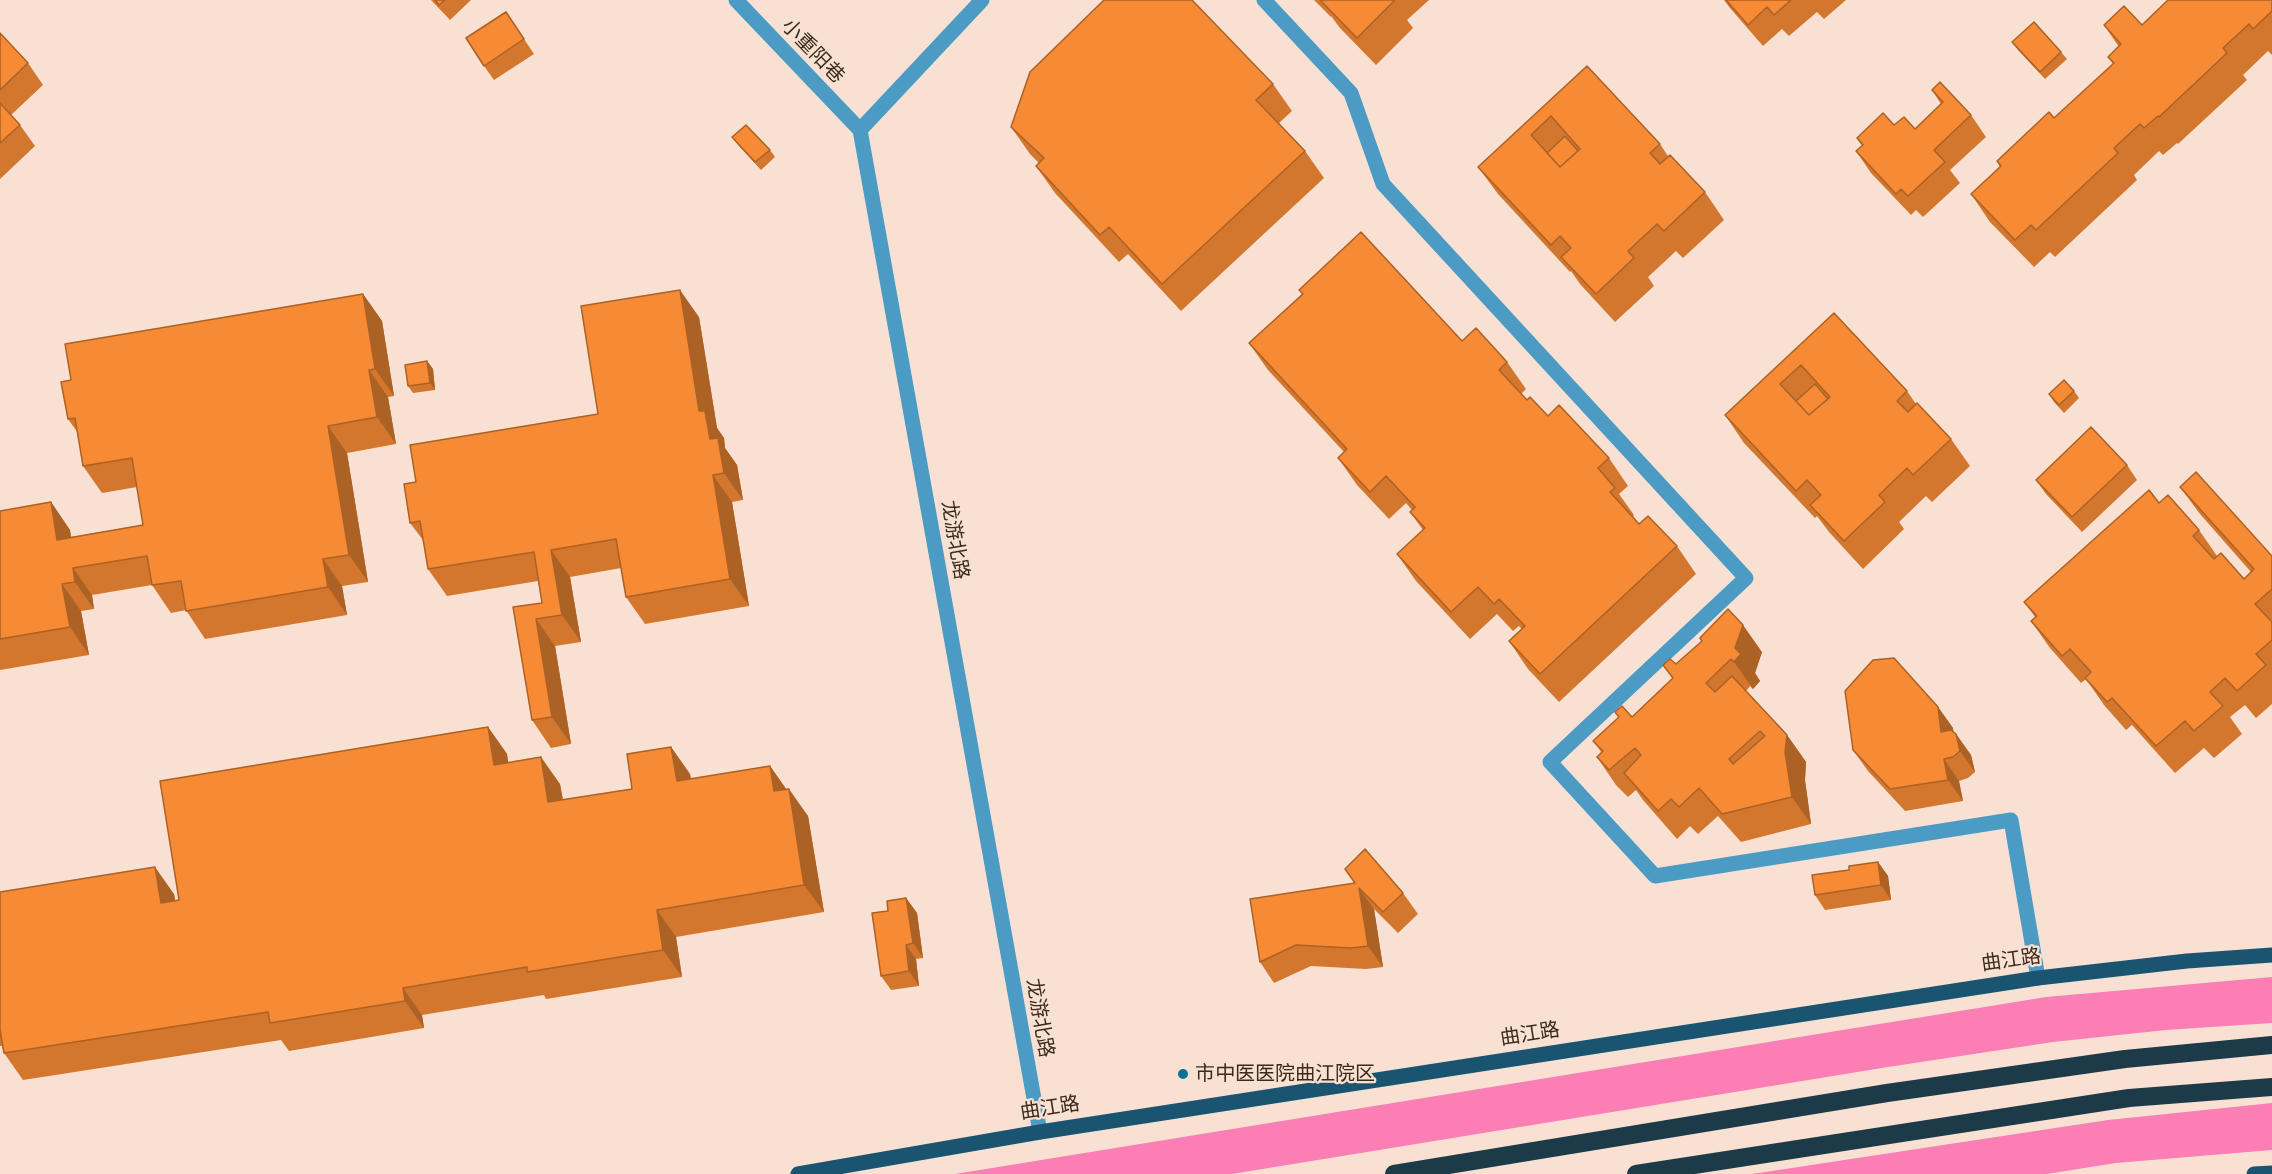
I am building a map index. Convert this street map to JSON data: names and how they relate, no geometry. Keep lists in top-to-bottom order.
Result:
{
  "streets": {
    "main road": ["曲江路"],
    "street": ["小重阳巷", "龙游北路"]
  },
  "crossings": [
    ["小重阳巷", "龙游北路"],
    ["龙游北路", "曲江路"]
  ],
  "places": ["市中医医院曲江院区"]
}
